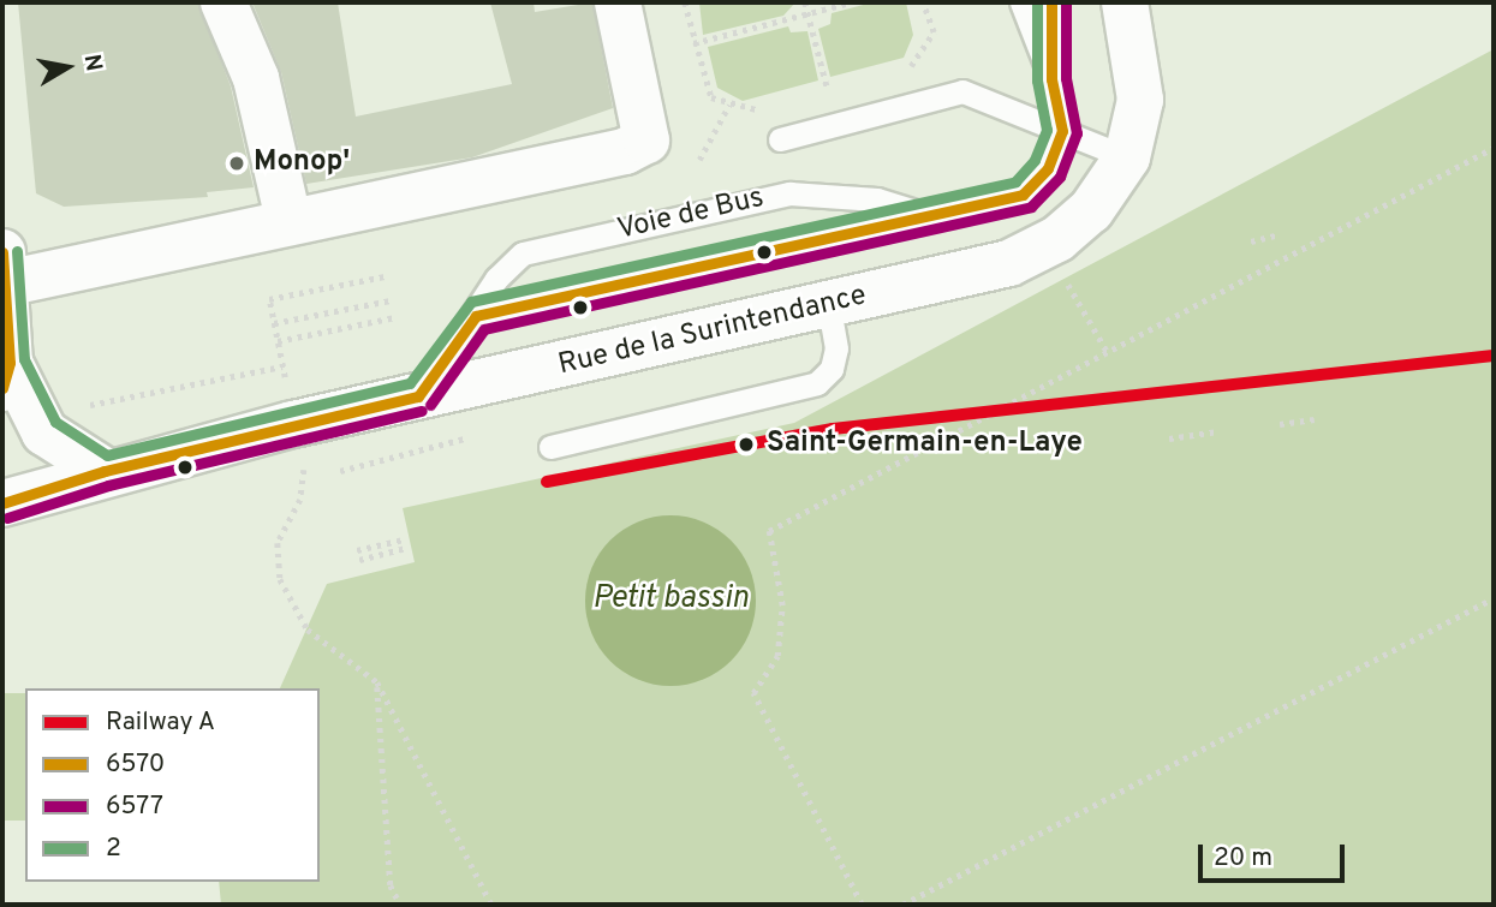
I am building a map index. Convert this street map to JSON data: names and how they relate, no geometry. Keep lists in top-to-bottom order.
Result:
{
  "streets": {
    "main road": ["Rue de la Surintendance"],
    "lane": ["Voie de Bus"]
  },
  "crossings": [
    ["Voie de Bus", "Rue de la Surintendance"]
  ],
  "water": ["Petit bassin"],
  "places": ["Monop'", "Saint-Germain-en-Laye"],
  "lines": [
    "transit line 6570",
    "transit line 6577",
    "transit line 2",
    "rail line A"
  ],
  "legend": [
    "Railway A",
    "6570",
    "6577",
    "2"
  ],
  "scale_bar": "20 m",
  "north": "right"
}
